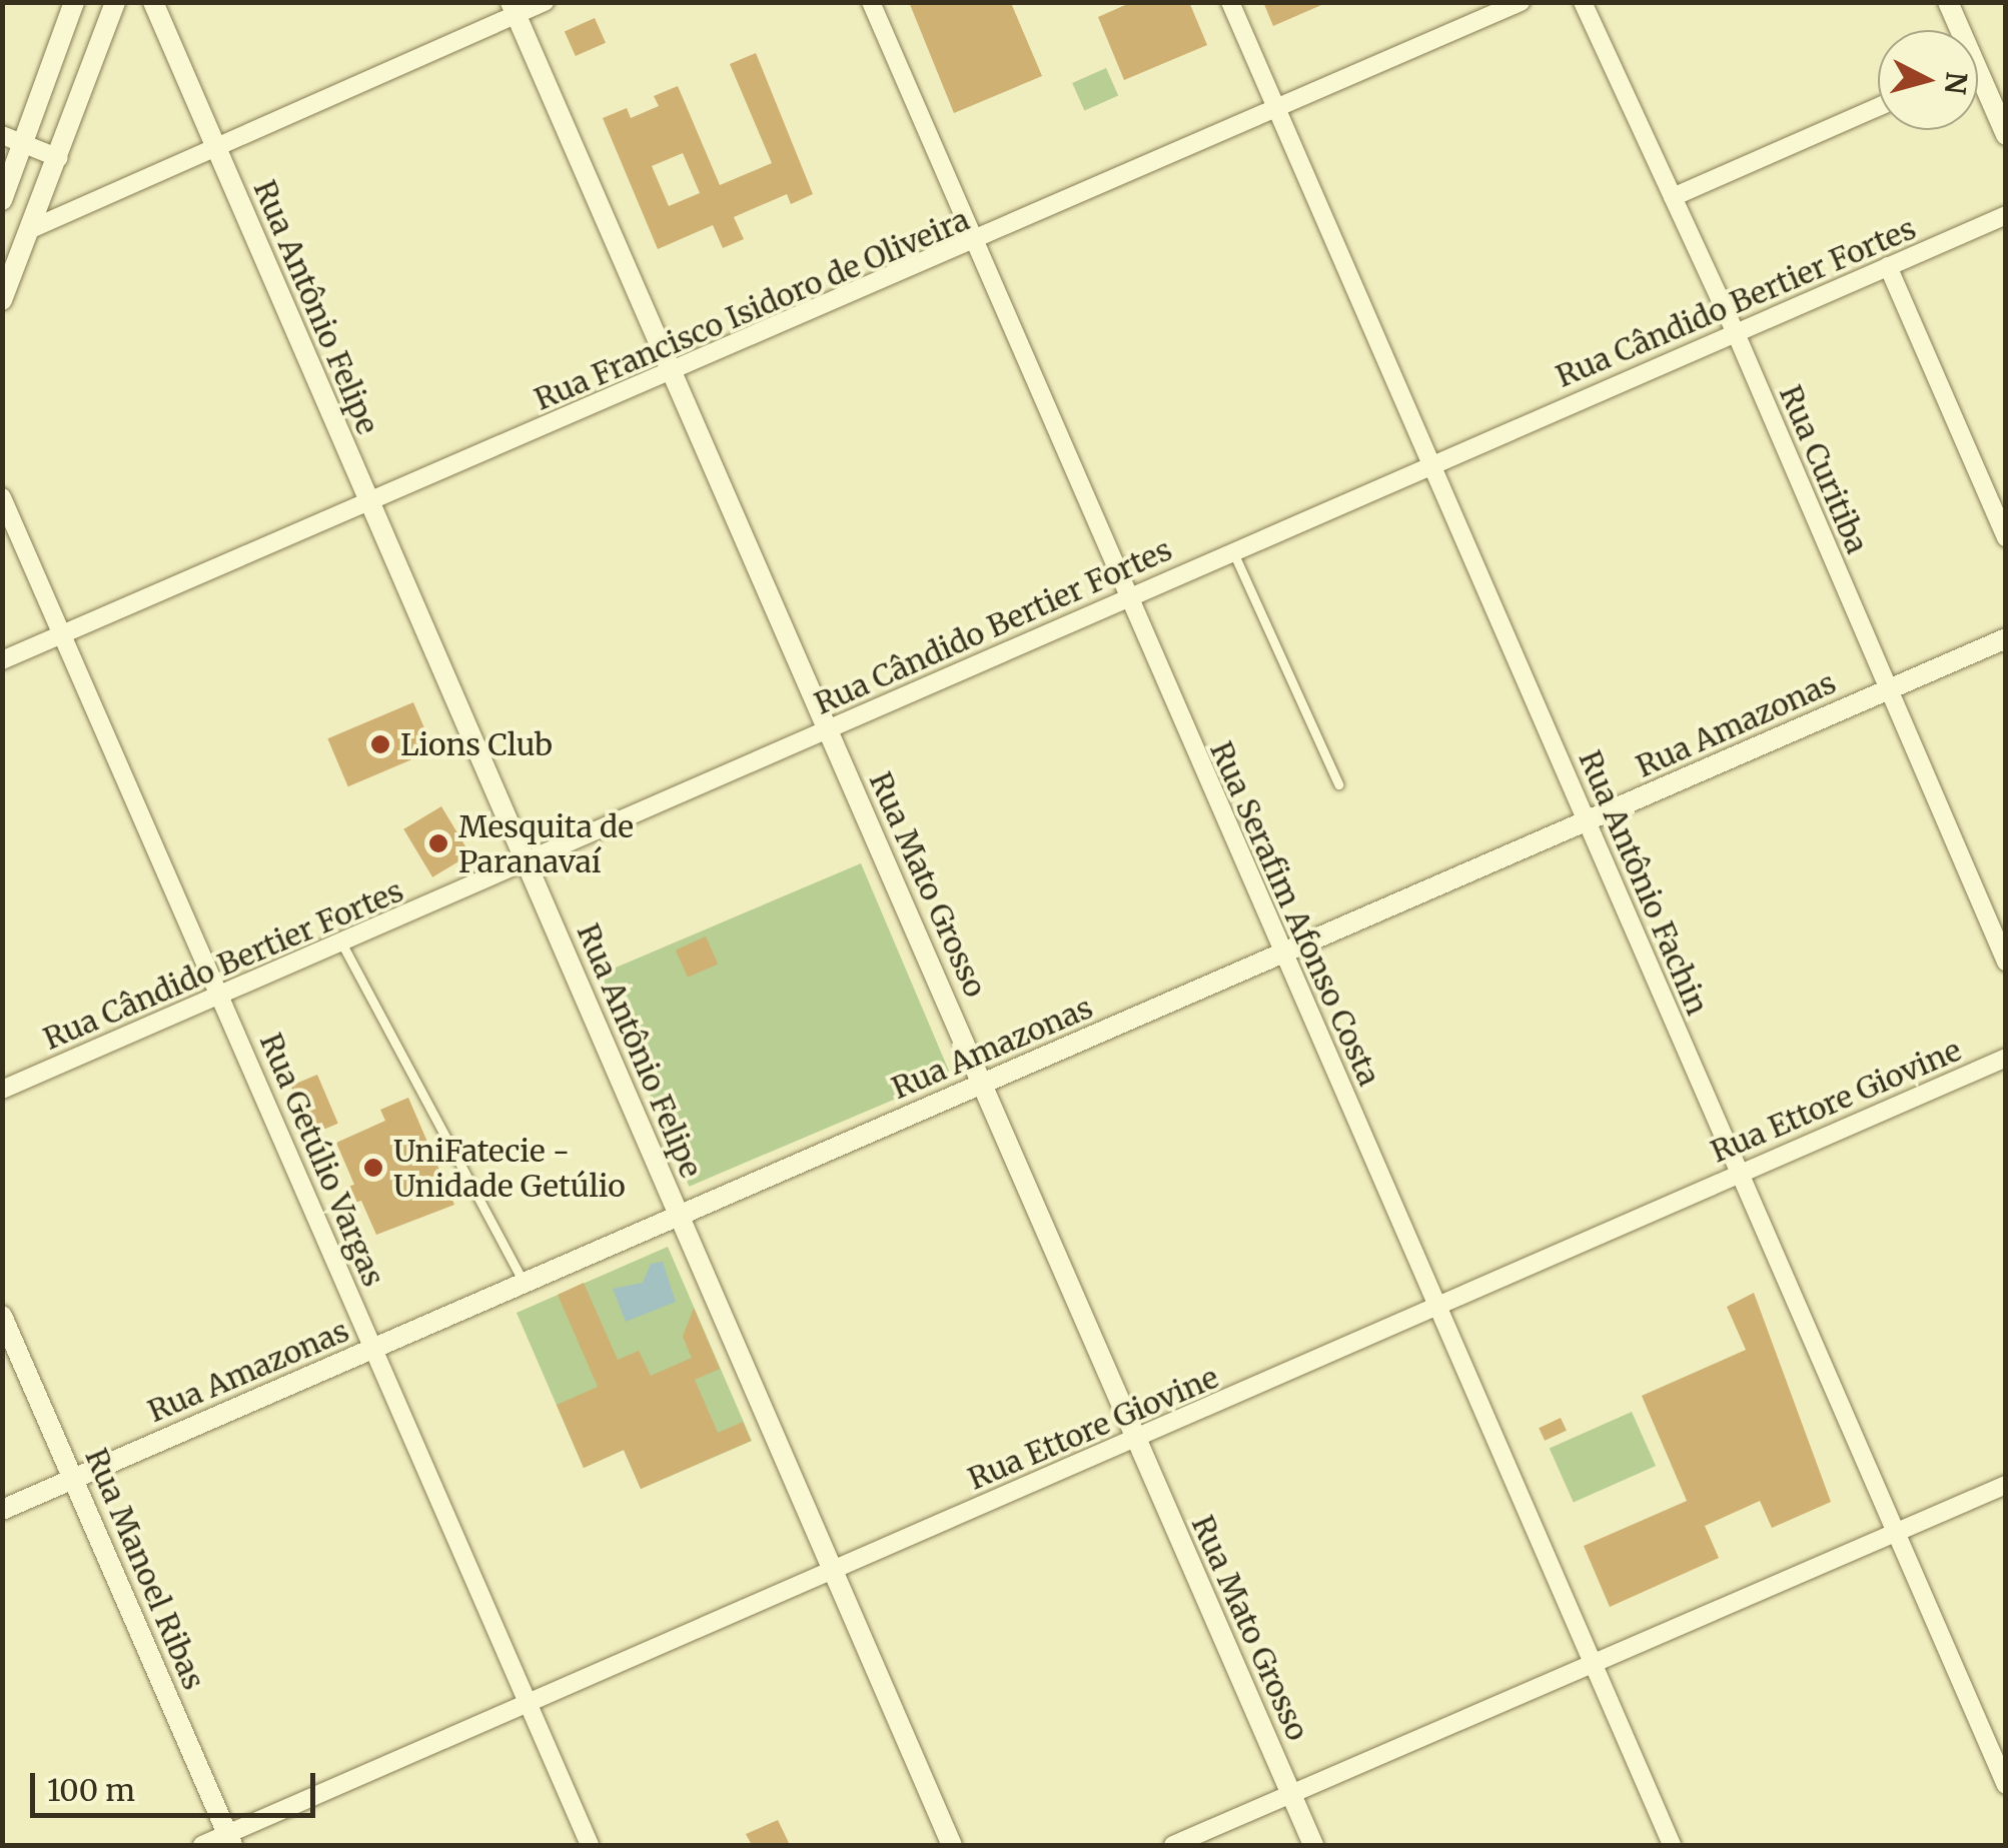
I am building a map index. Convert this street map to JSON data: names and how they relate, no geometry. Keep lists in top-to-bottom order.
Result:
{
  "streets": {
    "street": [
      "Rua Cândido Bertier Fortes",
      "Rua Antônio Felipe",
      "Rua Francisco Isidoro de Oliveira",
      "Rua Curitiba",
      "Rua Amazonas",
      "Rua Antônio Fachin",
      "Rua Mato Grosso",
      "Rua Serafim Afonso Costa",
      "Rua Ettore Giovine",
      "Rua Getúlio Vargas",
      "Rua Manoel Ribas"
    ]
  },
  "crossings": [
    ["Rua Cândido Bertier Fortes", "Rua Antônio Felipe"],
    ["Rua Cândido Bertier Fortes", "Rua Curitiba"],
    ["Rua Cândido Bertier Fortes", "Rua Antônio Fachin"],
    ["Rua Cândido Bertier Fortes", "Rua Mato Grosso"],
    ["Rua Cândido Bertier Fortes", "Rua Serafim Afonso Costa"],
    ["Rua Cândido Bertier Fortes", "Rua Getúlio Vargas"],
    ["Rua Antônio Felipe", "Rua Francisco Isidoro de Oliveira"],
    ["Rua Antônio Felipe", "Rua Amazonas"],
    ["Rua Antônio Felipe", "Rua Ettore Giovine"],
    ["Rua Francisco Isidoro de Oliveira", "Rua Antônio Fachin"],
    ["Rua Francisco Isidoro de Oliveira", "Rua Mato Grosso"],
    ["Rua Francisco Isidoro de Oliveira", "Rua Serafim Afonso Costa"],
    ["Rua Francisco Isidoro de Oliveira", "Rua Getúlio Vargas"],
    ["Rua Curitiba", "Rua Amazonas"],
    ["Rua Amazonas", "Rua Antônio Fachin"],
    ["Rua Amazonas", "Rua Mato Grosso"],
    ["Rua Amazonas", "Rua Serafim Afonso Costa"],
    ["Rua Amazonas", "Rua Getúlio Vargas"],
    ["Rua Amazonas", "Rua Manoel Ribas"],
    ["Rua Antônio Fachin", "Rua Ettore Giovine"],
    ["Rua Mato Grosso", "Rua Ettore Giovine"],
    ["Rua Serafim Afonso Costa", "Rua Ettore Giovine"],
    ["Rua Ettore Giovine", "Rua Getúlio Vargas"],
    ["Rua Ettore Giovine", "Rua Manoel Ribas"]
  ],
  "places": ["Lions Club", "Mesquita de Paranavaí", "UniFatecie - Unidade Getúlio"],
  "scale_bar": "100 m",
  "north": "right"
}
